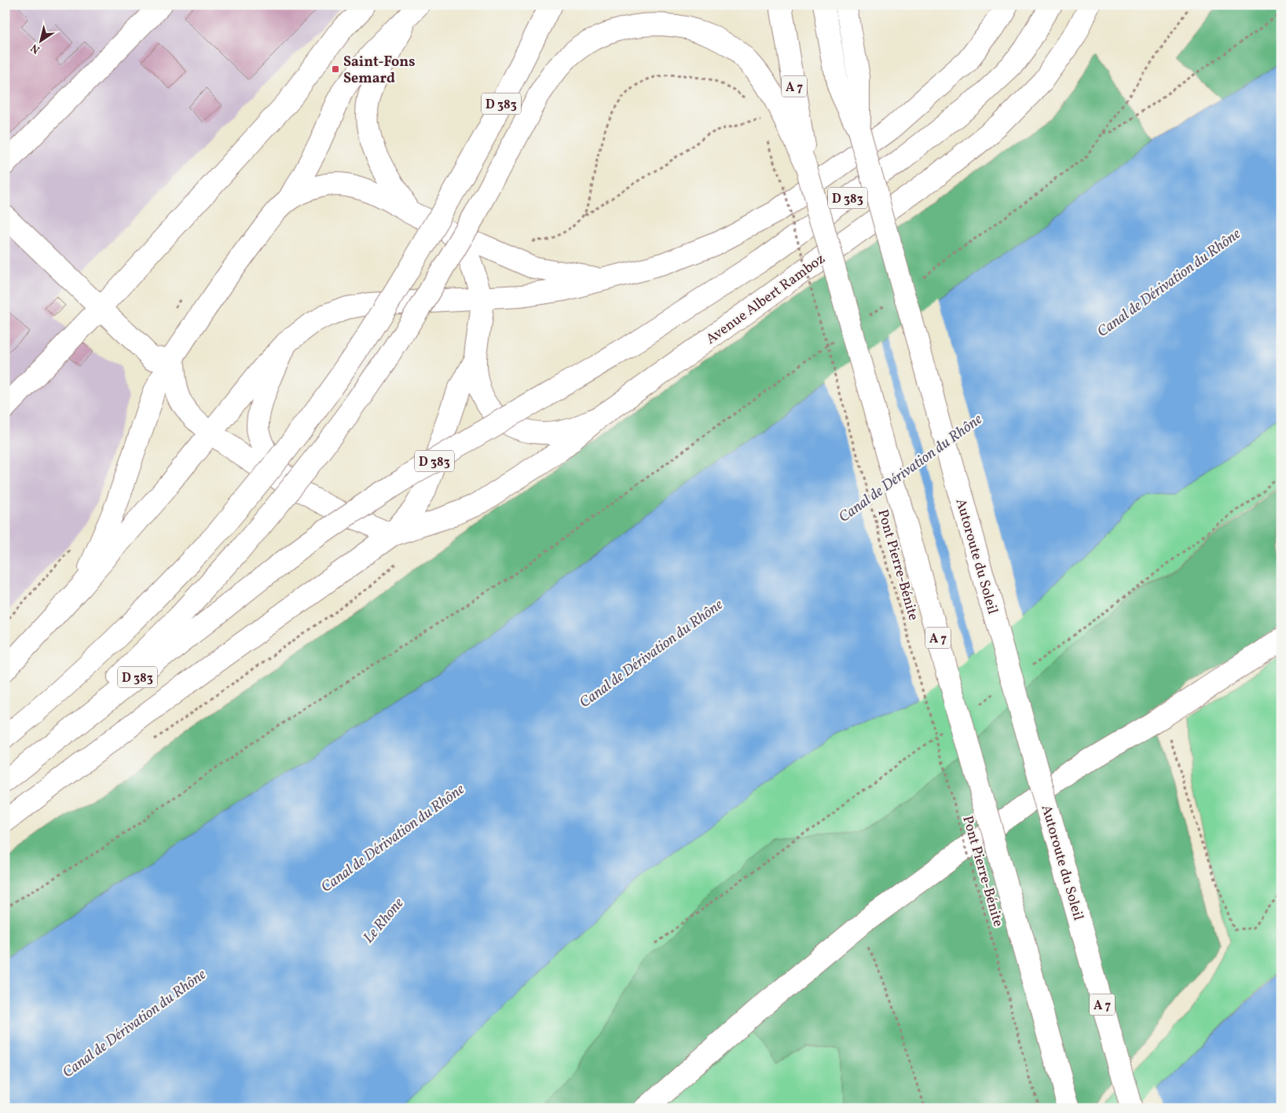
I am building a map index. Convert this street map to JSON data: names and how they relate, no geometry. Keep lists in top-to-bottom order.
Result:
{
  "streets": {
    "main road": [
      "A 7",
      "D 383",
      "Avenue Albert Ramboz",
      "Autoroute du Soleil"
    ],
    "path": ["Pont Pierre-Bénite"]
  },
  "water": ["Canal de Dérivation du Rhône", "Le Rhone"],
  "places": {
    "transit": ["Saint-Fons Semard"]
  },
  "north": "bottom left"
}
